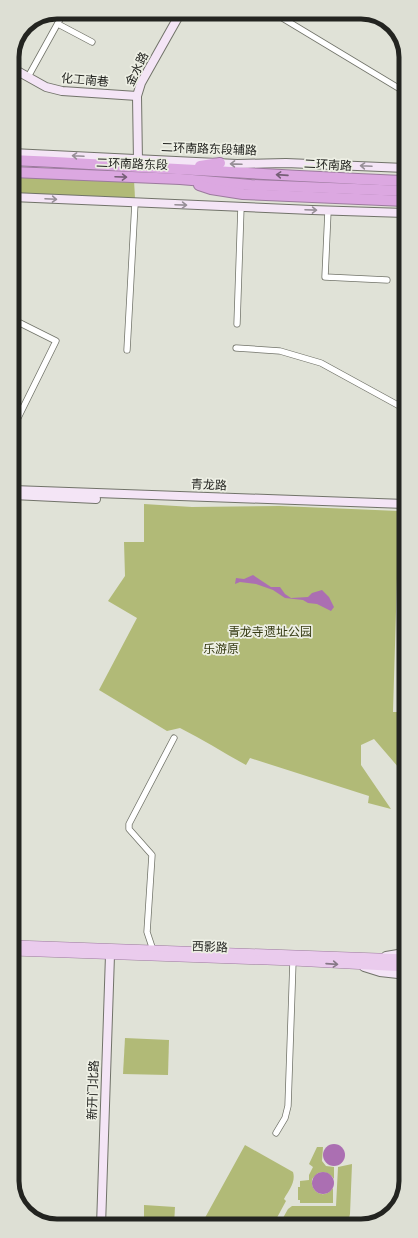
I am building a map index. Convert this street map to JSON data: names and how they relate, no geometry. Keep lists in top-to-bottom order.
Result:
{
  "streets": {
    "highway": ["二环南路东段", "二环南路"],
    "main road": ["西影路"],
    "street": [
      "金水路",
      "化工南巷",
      "二环南路东段辅路",
      "青龙路",
      "新开门北路"
    ]
  },
  "crossings": [
    ["金水路", "化工南巷"],
    ["金水路", "二环南路东段辅路"],
    ["金水路", "二环南路东段"],
    ["二环南路东段辅路", "二环南路东段"],
    ["二环南路东段", "二环南路"],
    ["西影路", "新开门北路"]
  ],
  "parks": ["青龙寺遗址公园", "乐游原"]
}
